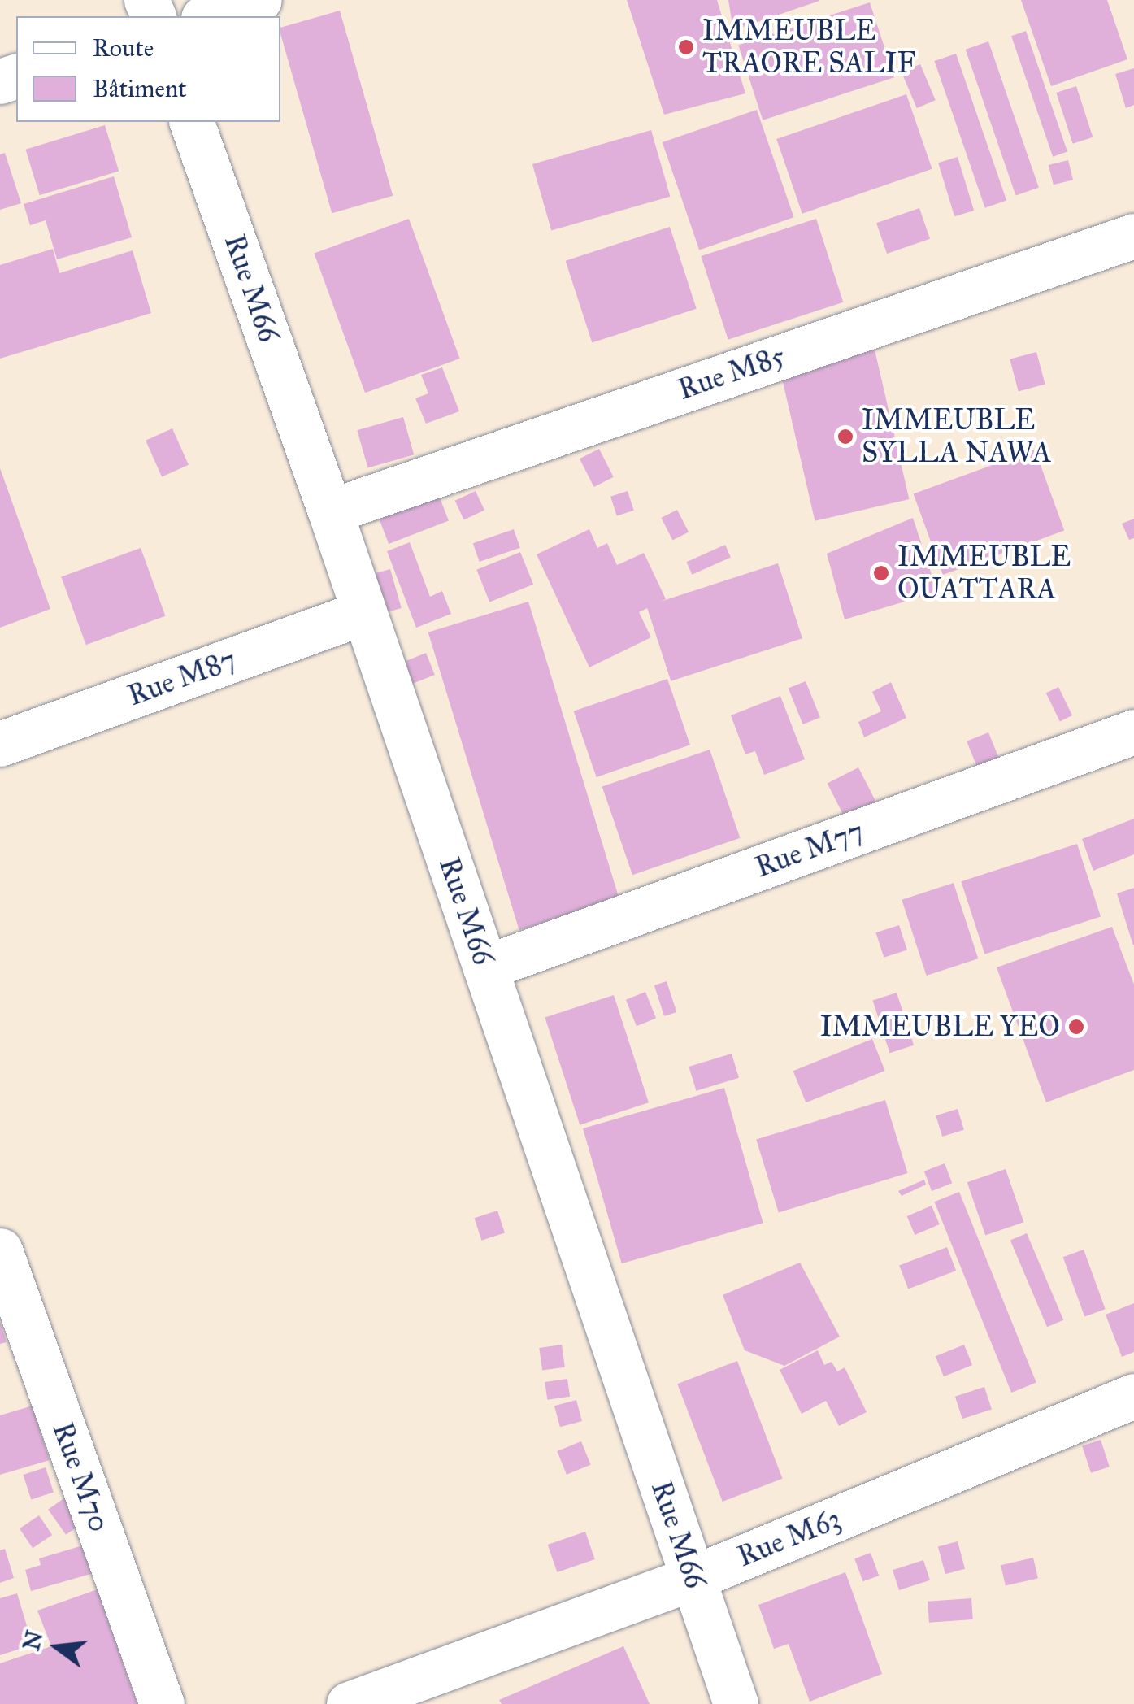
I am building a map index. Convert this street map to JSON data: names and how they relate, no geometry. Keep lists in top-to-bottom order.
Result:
{
  "streets": {
    "street": [
      "Rue M66",
      "Rue M85",
      "Rue M87",
      "Rue M77",
      "Rue M70",
      "Rue M63"
    ]
  },
  "crossings": [
    ["Rue M66", "Rue M85"],
    ["Rue M66", "Rue M87"],
    ["Rue M66", "Rue M77"],
    ["Rue M66", "Rue M63"]
  ],
  "places": [
    "IMMEUBLE TRAORE SALIF",
    "IMMEUBLE SYLLA NAWA",
    "IMMEUBLE OUATTARA",
    "IMMEUBLE YEO"
  ],
  "legend": ["Route", "Bâtiment"],
  "north": "left"
}
